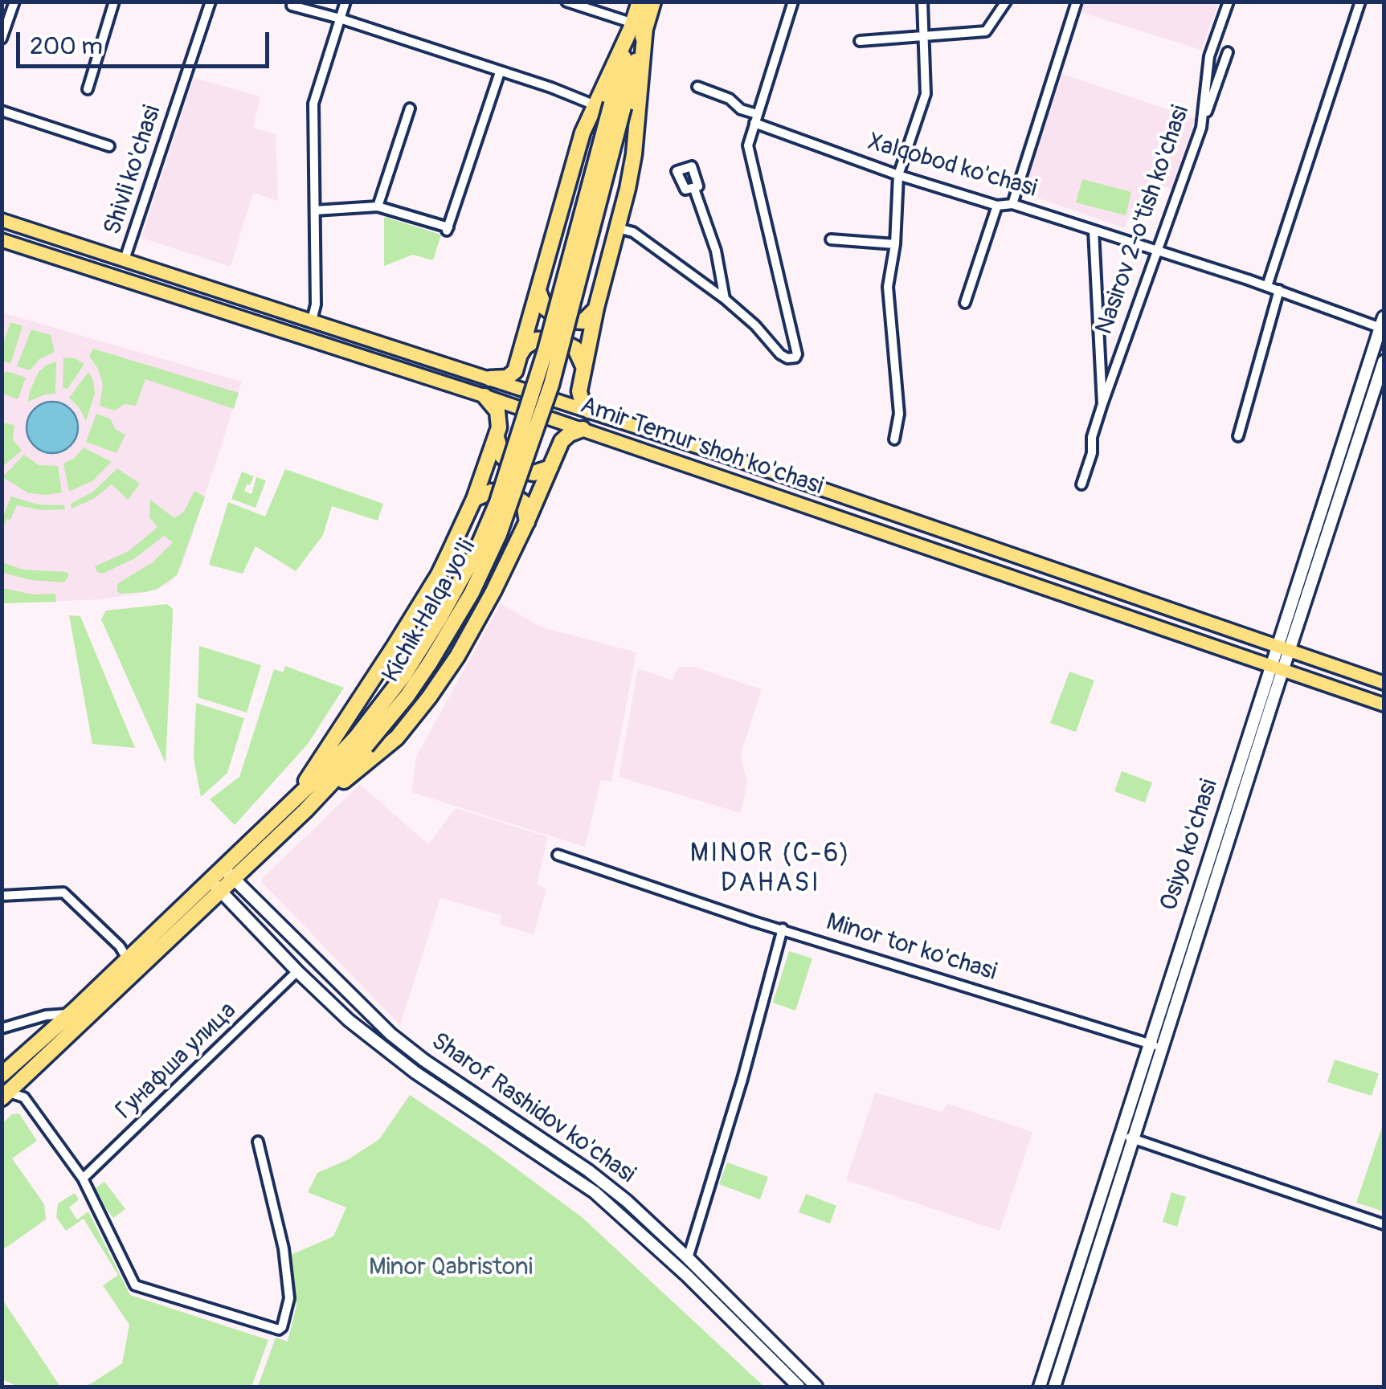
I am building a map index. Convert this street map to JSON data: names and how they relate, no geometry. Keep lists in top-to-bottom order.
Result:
{
  "streets": {
    "highway": ["Kichik Halqa yo'li"],
    "main road": ["Amir Temur shoh ko'chasi", "Osiyo ko'chasi", "Sharof Rashidov ko'chasi"],
    "street": [
      "Xalqobod ko'chasi",
      "Shivli ko'chasi",
      "Nasirov 2-o'tish ko'chasi",
      "Minor tor ko'chasi",
      "Гунафша улица"
    ]
  },
  "crossings": [
    ["Xalqobod ko'chasi", "Nasirov 2-o'tish ko'chasi"],
    ["Xalqobod ko'chasi", "Osiyo ko'chasi"],
    ["Shivli ko'chasi", "Amir Temur shoh ko'chasi"],
    ["Amir Temur shoh ko'chasi", "Osiyo ko'chasi"],
    ["Kichik Halqa yo'li", "Sharof Rashidov ko'chasi"],
    ["Osiyo ko'chasi", "Minor tor ko'chasi"],
    ["Гунафша улица", "Sharof Rashidov ko'chasi"]
  ],
  "districts": ["MINOR (C-6) DAHASI"],
  "parks": ["Minor Qabristoni"],
  "scale_bar": "200 m"
}
